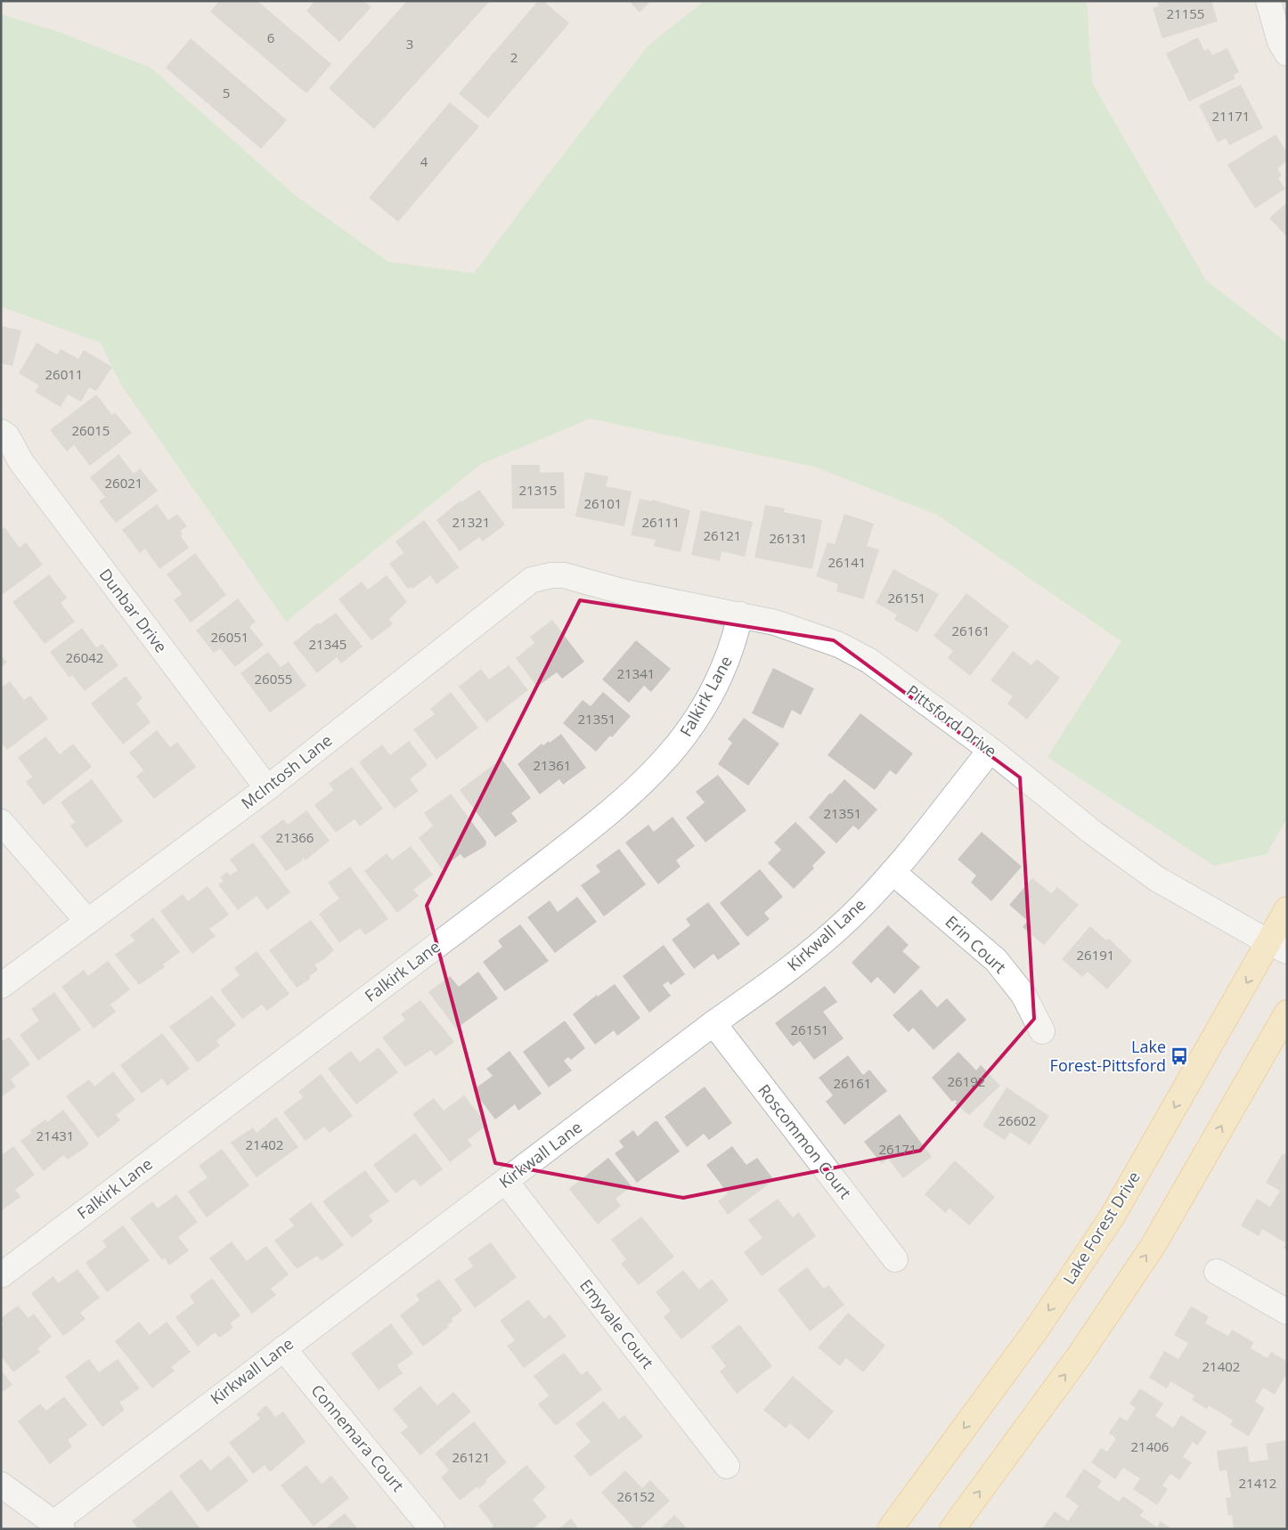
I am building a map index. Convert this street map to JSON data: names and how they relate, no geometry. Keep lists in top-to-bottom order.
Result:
{
  "streets": {
    "main road": ["Lake Forest Drive"],
    "street": [
      "Dunbar Drive",
      "Falkirk Lane",
      "Pittsford Drive",
      "McIntosh Lane",
      "Kirkwall Lane",
      "Erin Court",
      "Roscommon Court",
      "Emyvale Court",
      "Connemara Court"
    ]
  },
  "crossings": [
    ["Dunbar Drive", "McIntosh Lane"],
    ["Falkirk Lane", "Pittsford Drive"],
    ["Pittsford Drive", "McIntosh Lane"],
    ["Pittsford Drive", "Kirkwall Lane"],
    ["Pittsford Drive", "Lake Forest Drive"],
    ["Kirkwall Lane", "Erin Court"],
    ["Kirkwall Lane", "Roscommon Court"],
    ["Kirkwall Lane", "Emyvale Court"],
    ["Kirkwall Lane", "Connemara Court"]
  ],
  "places": {
    "bus stop": ["Lake Forest-Pittsford"]
  },
  "house_numbers": [
    "21155",
    "6",
    "3",
    "2",
    "5",
    "21171",
    "4",
    "26011",
    "26015",
    "26021",
    "21315",
    "26101",
    "21321",
    "26111",
    "26121",
    "26131",
    "26141",
    "26151",
    "26161",
    "26051",
    "21345",
    "26042",
    "21341",
    "26055",
    "21351",
    "21361",
    "21351",
    "21366",
    "26191",
    "26151",
    "26192",
    "26161",
    "26602",
    "21431",
    "21402",
    "26171",
    "21402",
    "21406",
    "26121",
    "21412",
    "26152"
  ]
}
